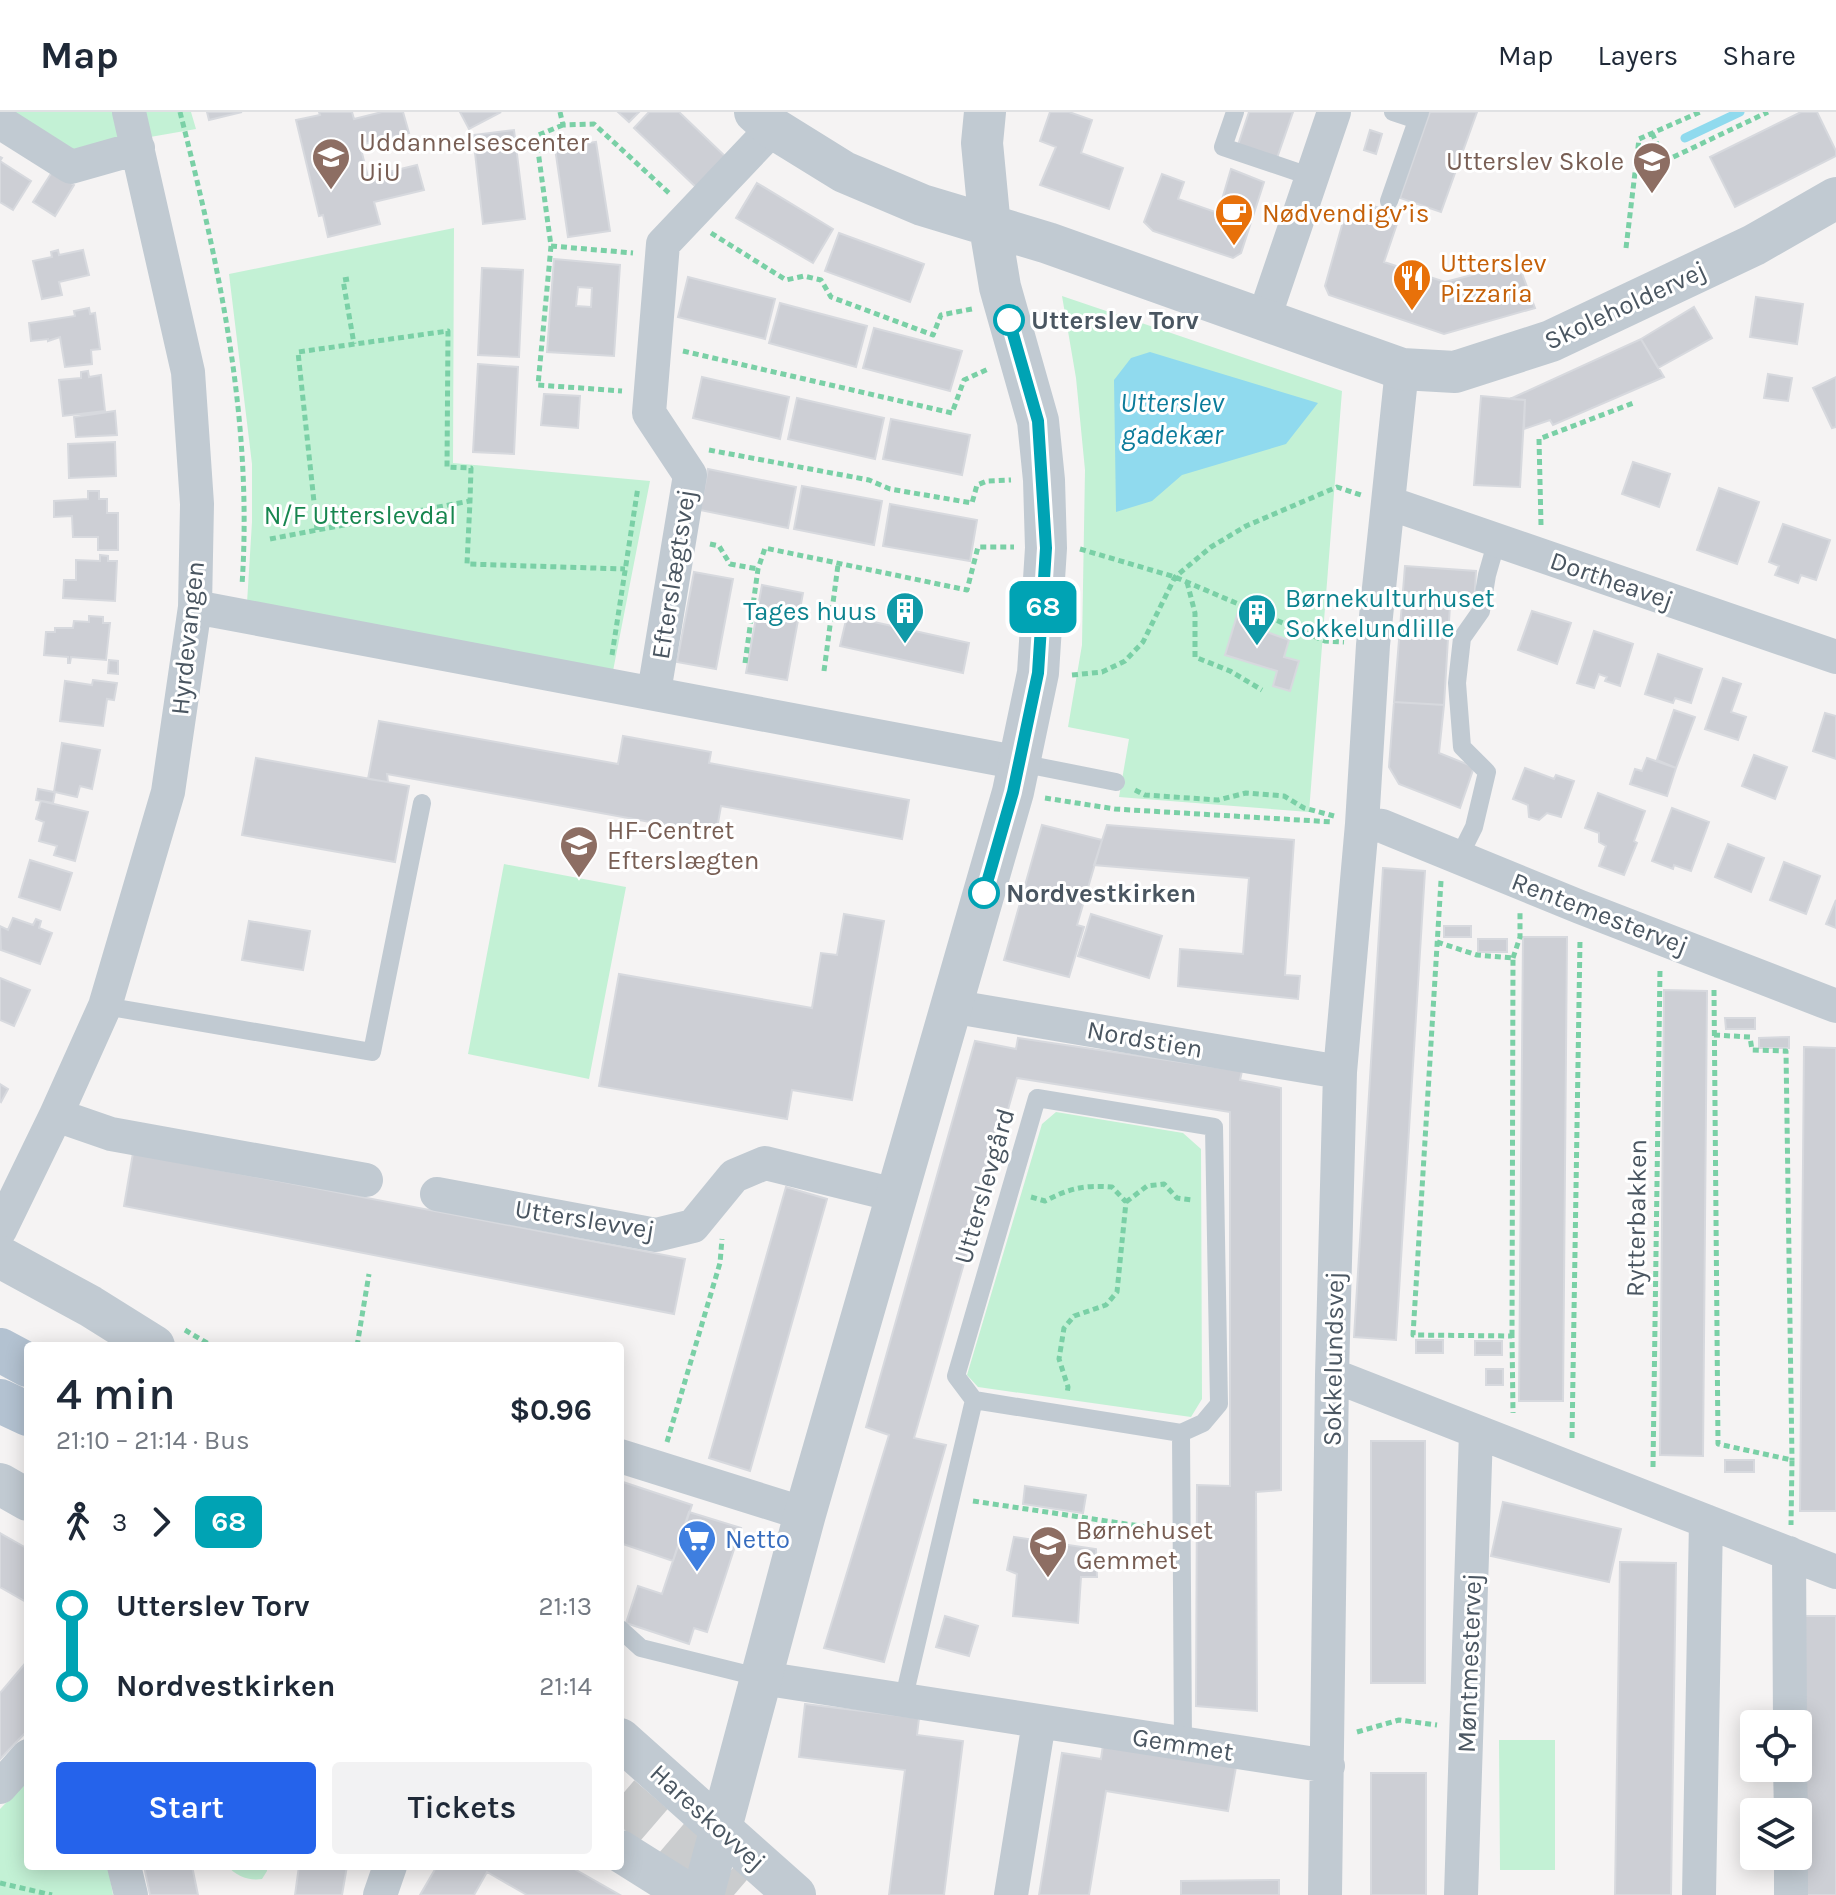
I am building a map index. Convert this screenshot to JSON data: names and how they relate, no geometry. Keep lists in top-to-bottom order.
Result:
{
  "streets": {
    "street": [
      "Skoleholdervej",
      "Efterslægtsvej",
      "Dortheavej",
      "Hyrdevangen",
      "Rentemestervej",
      "Nordstien",
      "Utterslevvej",
      "Sokkelundsvej",
      "Møntmestervej",
      "Gemmet",
      "Hareskovvej"
    ],
    "lane": ["Utterslevgård"],
    "path": ["Rytterbakken"]
  },
  "crossings": [
    ["Efterslægtsvej", "Hyrdevangen"],
    ["Rentemestervej", "Rytterbakken"],
    ["Rentemestervej", "Sokkelundsvej"],
    ["Nordstien", "Sokkelundsvej"],
    ["Sokkelundsvej", "Gemmet"]
  ],
  "water": ["Utterslev gadekær"],
  "parks": ["N/F Utterslevdal"],
  "places": {
    "school or university": [
      "Uddannelsescenter UiU",
      "Utterslev Skole",
      "HF-Centret Efterslægten",
      "Børnehuset Gemmet"
    ],
    "cafe": ["Nødvendigv’is"],
    "restaurant": ["Utterslev Pizzaria"],
    "other": ["Utterslev Torv", "Nordvestkirken"],
    "building": ["Tages huus", "Børnekulturhuset Sokkelundlille"],
    "supermarket": ["Netto"]
  },
  "lines": ["bus line 68"],
  "page": {
    "header": "Map",
    "nav": ["Map", "Layers", "Share"],
    "on_map": "68",
    "heading": ["4 min", "21:10 – 21:14 · Bus", "$0.96"],
    "legs": ["3", "68"],
    "list": [
      {
        "name": "Utterslev Torv",
        "value": "21:13"
      },
      {
        "name": "Nordvestkirken",
        "value": "21:14"
      }
    ],
    "buttons": ["Start", "Tickets"]
  }
}
